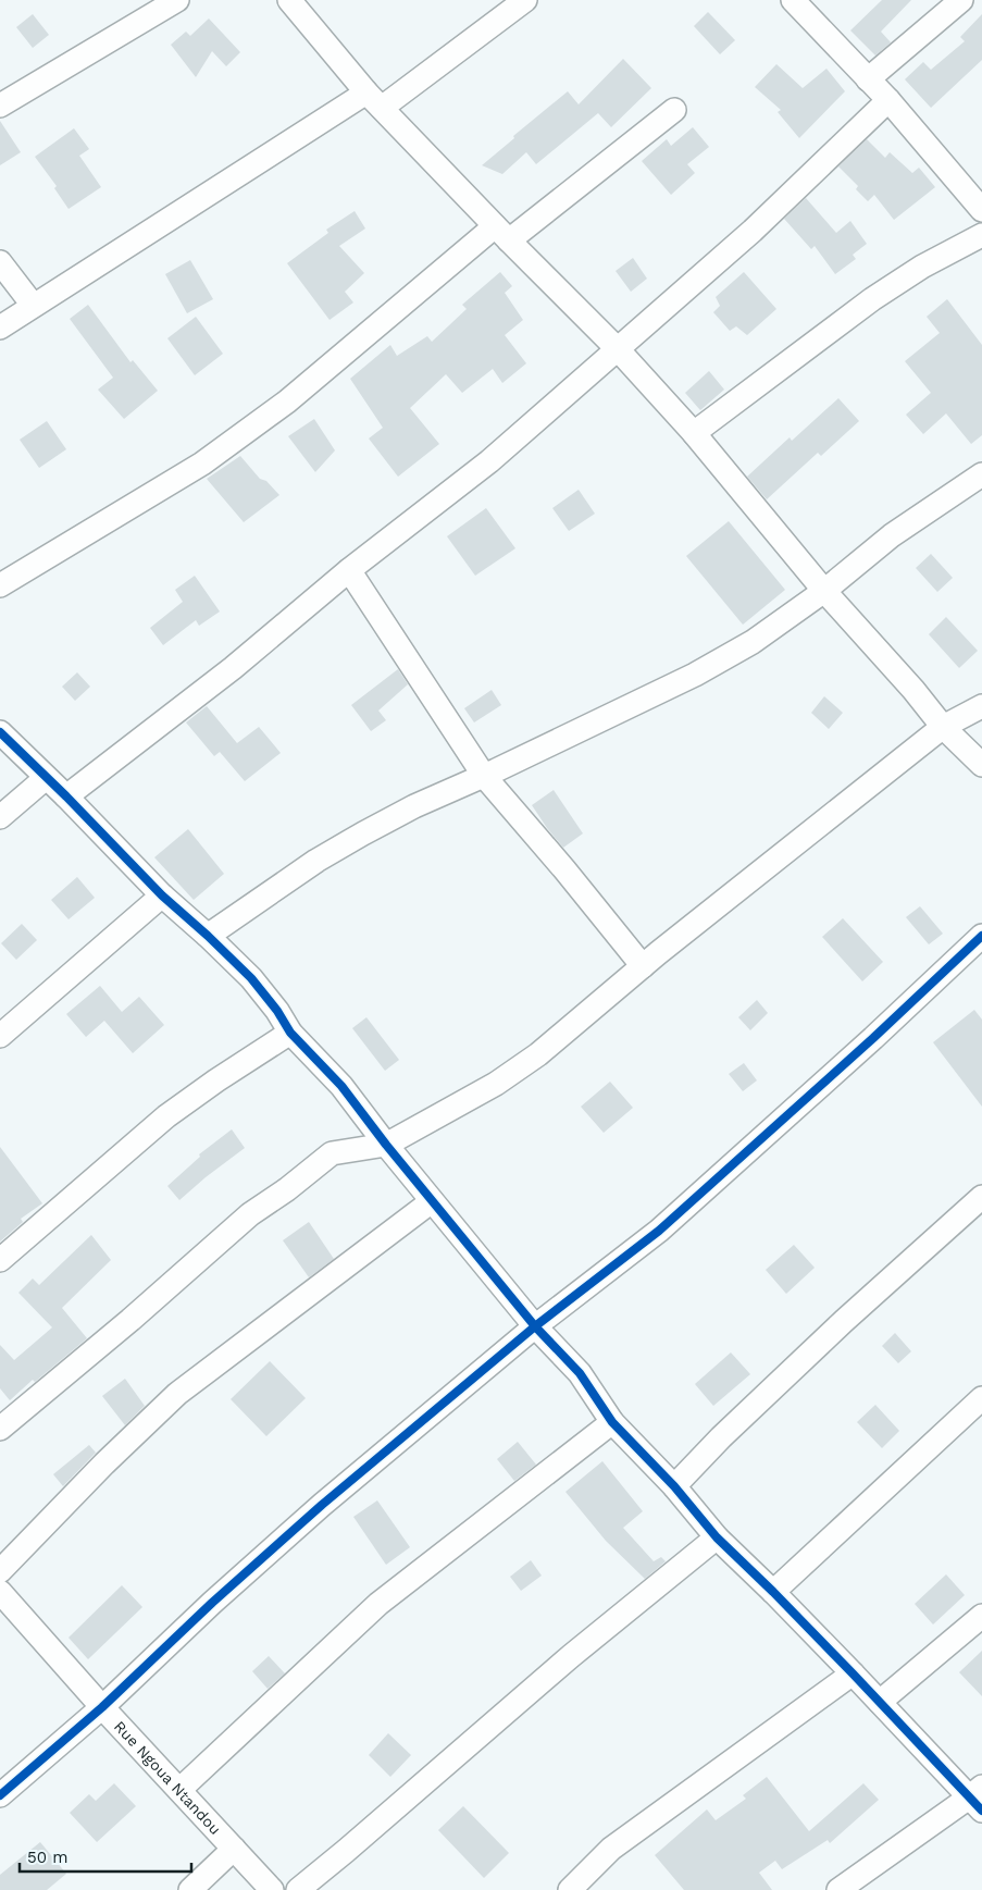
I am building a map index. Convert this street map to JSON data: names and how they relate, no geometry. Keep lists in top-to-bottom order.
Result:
{
  "streets": {
    "street": ["Rue Ngoua Ntandou"]
  },
  "scale_bar": "50 m"
}
